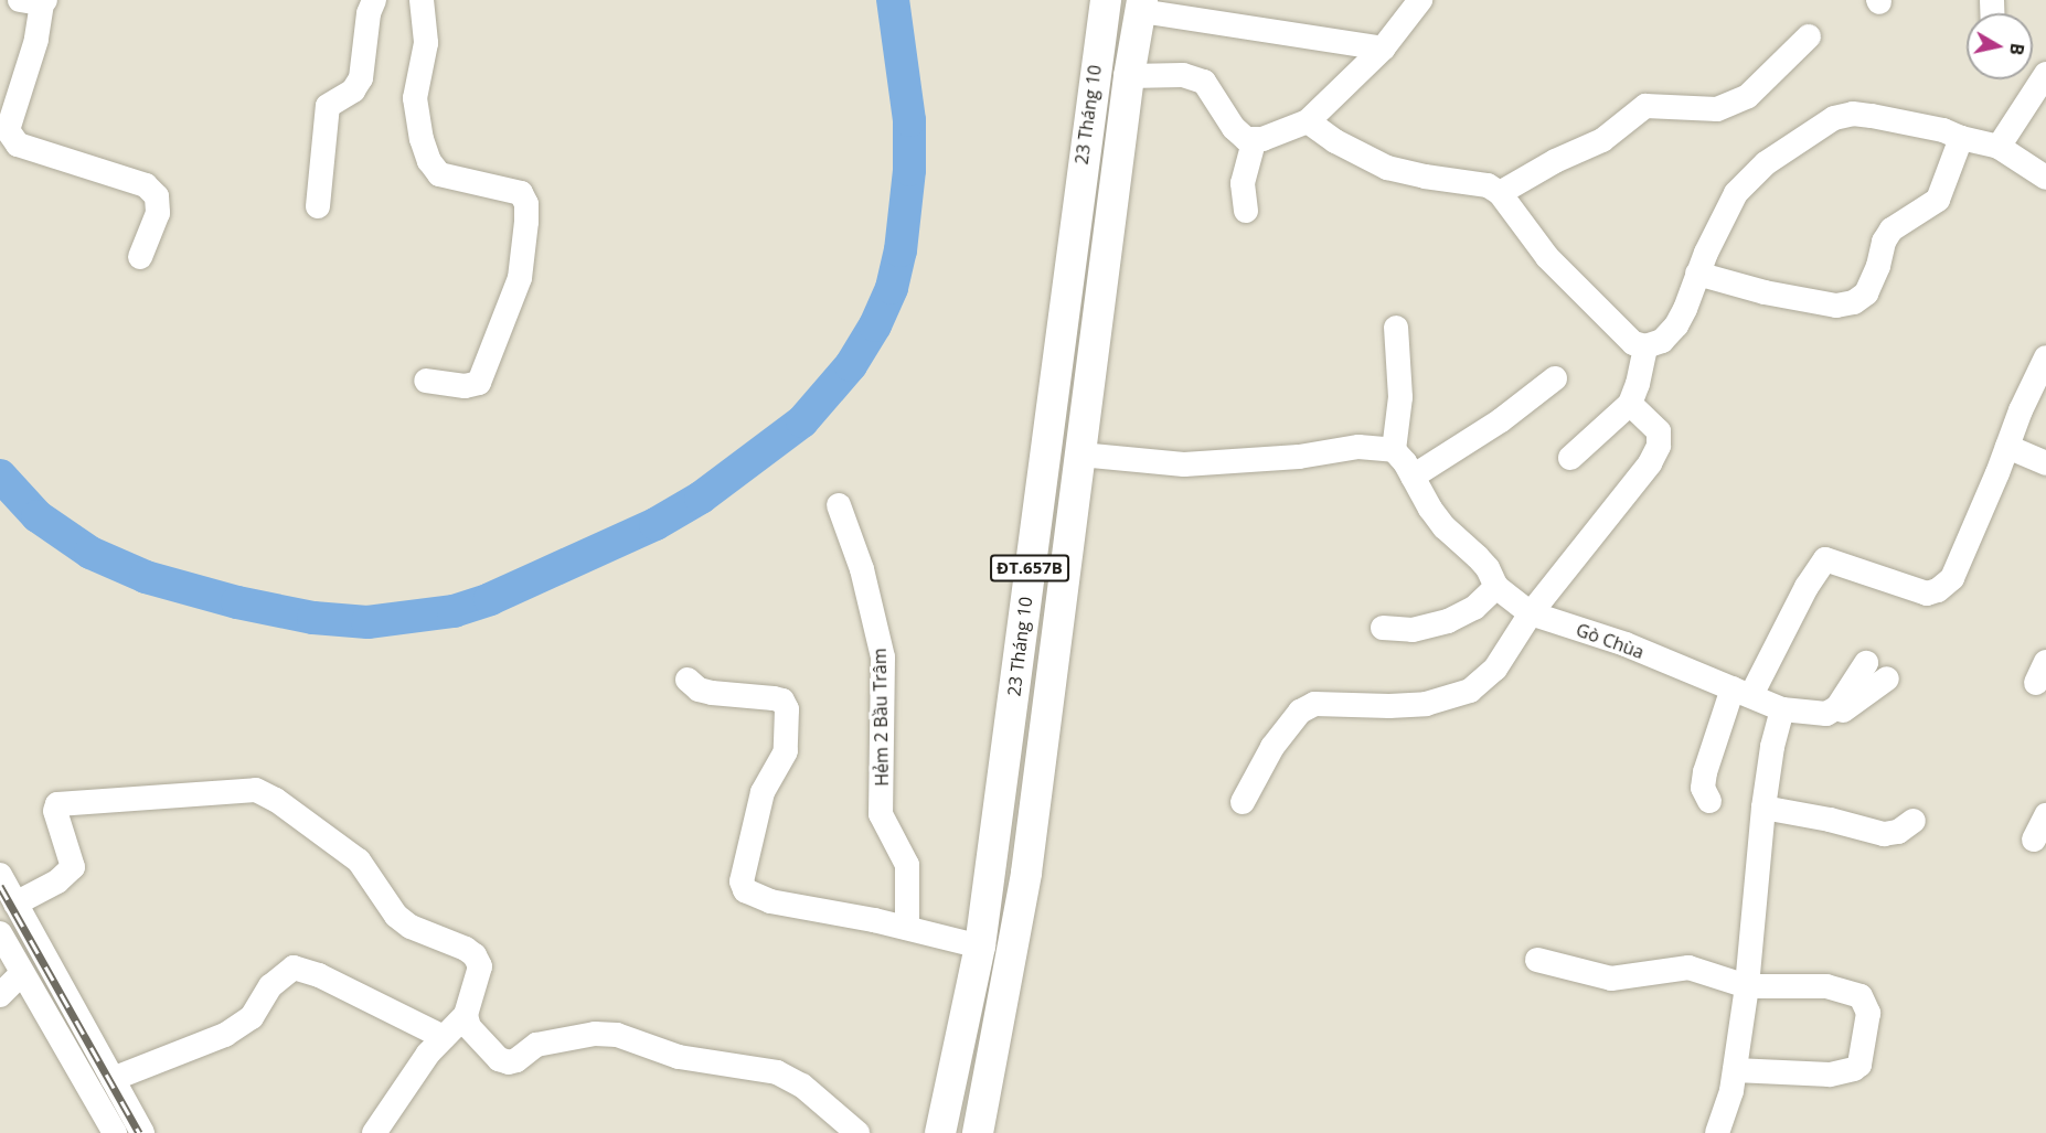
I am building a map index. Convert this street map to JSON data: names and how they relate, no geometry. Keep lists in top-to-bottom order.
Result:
{
  "streets": {
    "main road": ["23 Tháng 10", "ĐT.657B"],
    "street": ["Gò Chùa", "Hẻm 2 Bầu Trâm"]
  },
  "north": "right"
}
